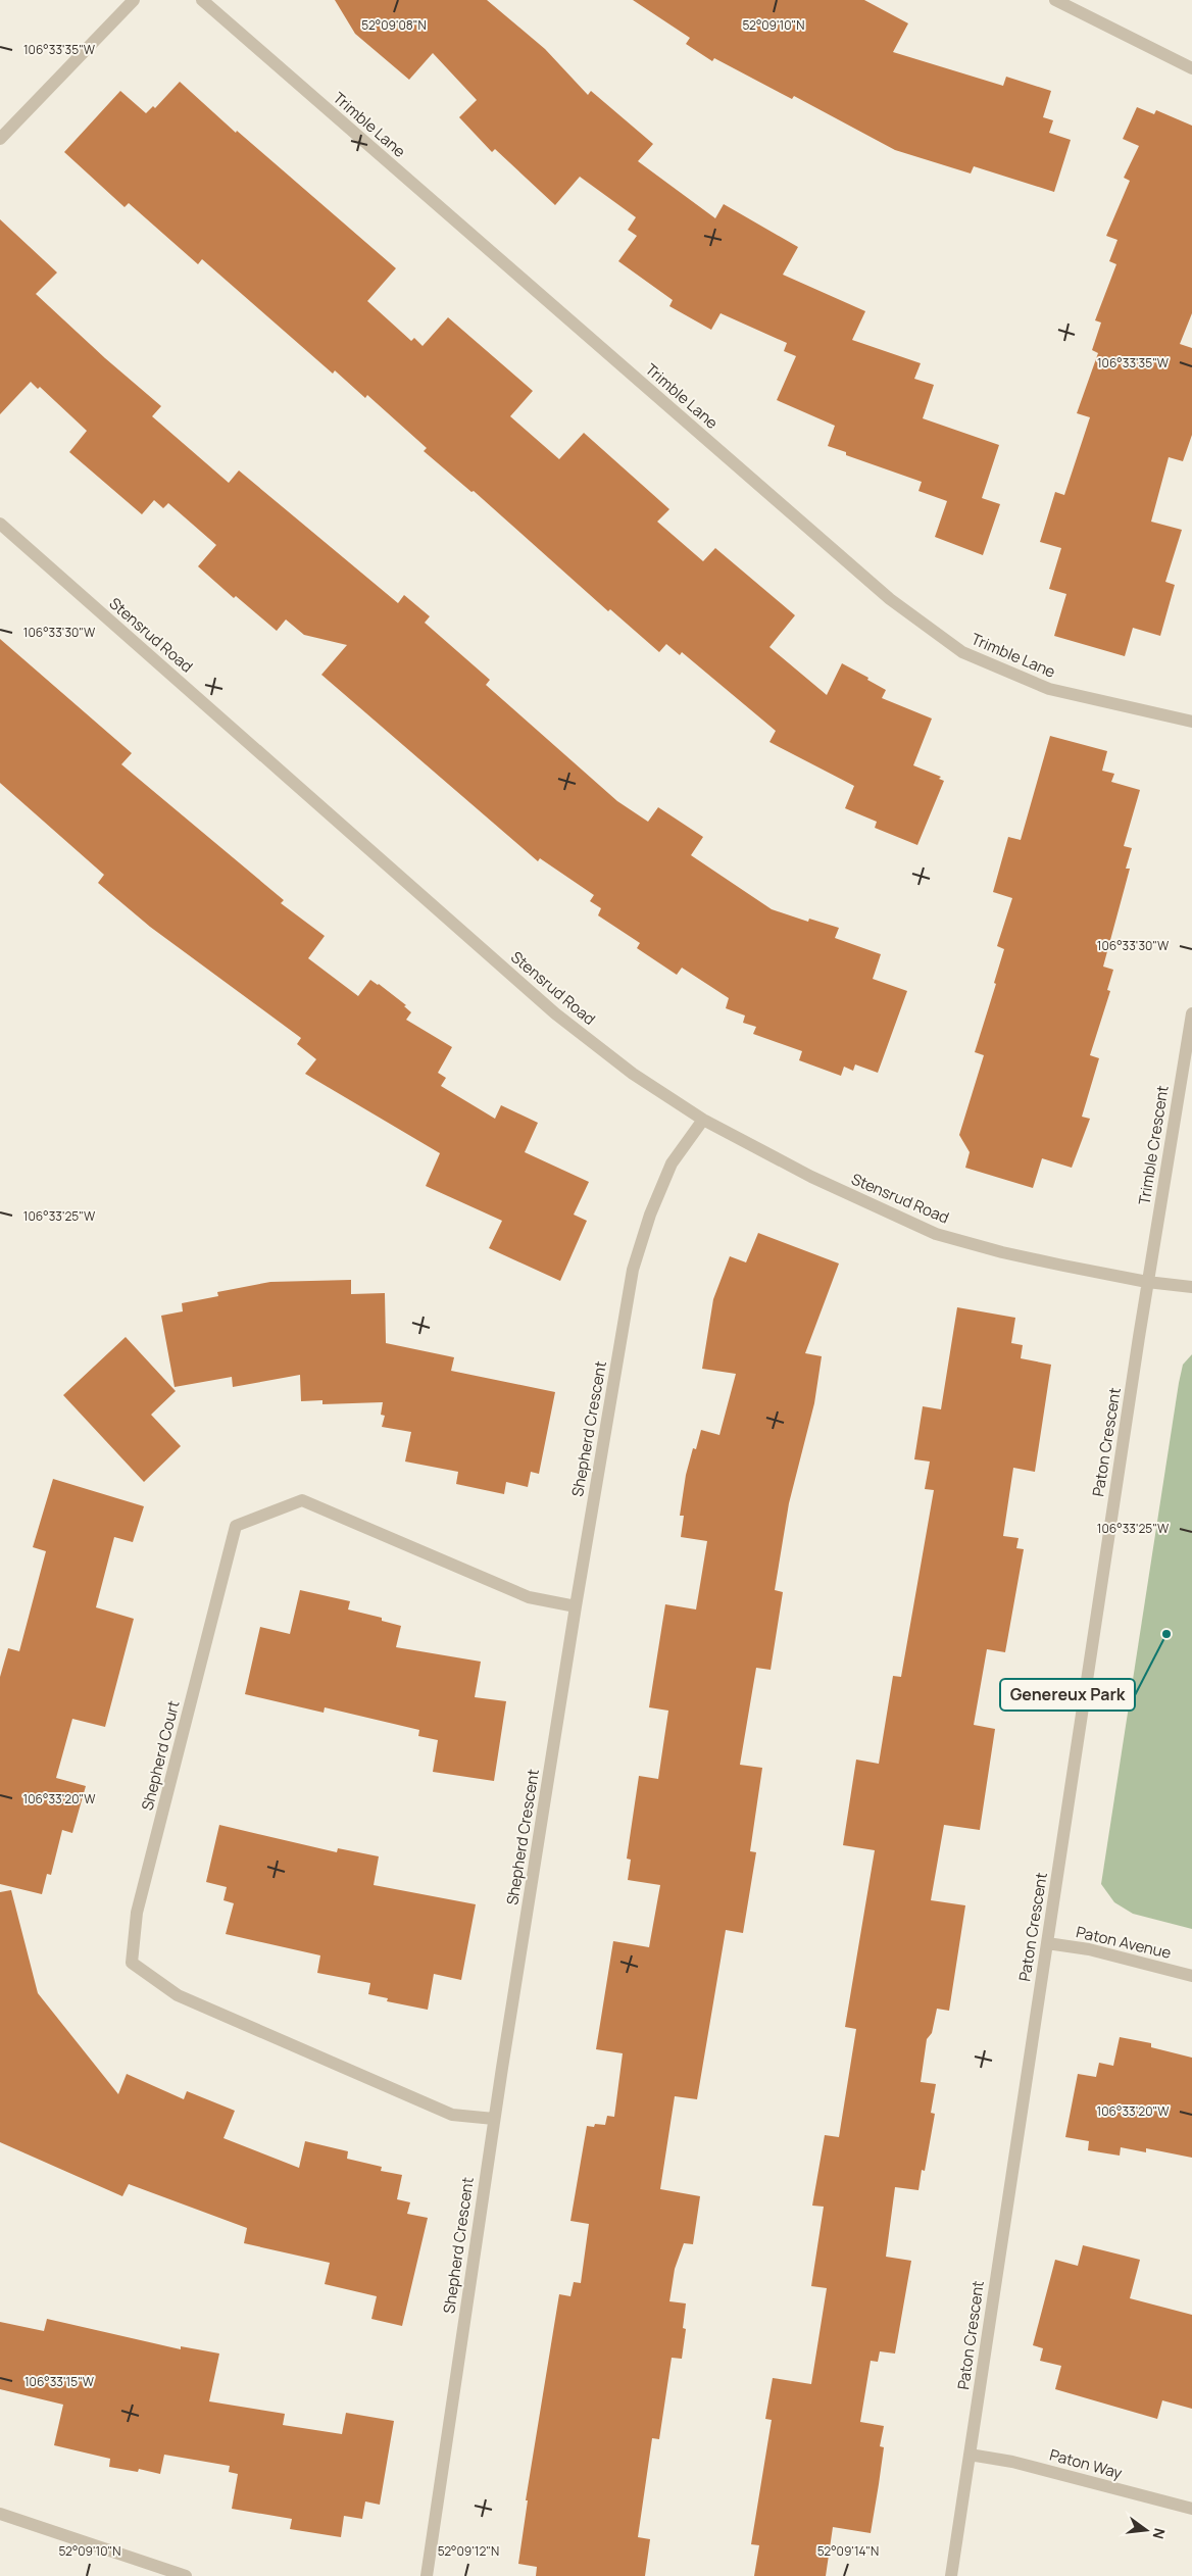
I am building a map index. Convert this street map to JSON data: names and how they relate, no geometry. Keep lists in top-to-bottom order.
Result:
{
  "streets": {
    "street": [
      "Trimble Lane",
      "Stensrud Road",
      "Trimble Crescent",
      "Shepherd Crescent",
      "Paton Crescent",
      "Shepherd Court",
      "Paton Avenue",
      "Paton Way"
    ]
  },
  "crossings": [
    ["Stensrud Road", "Trimble Crescent"],
    ["Stensrud Road", "Shepherd Crescent"],
    ["Stensrud Road", "Paton Crescent"],
    ["Trimble Crescent", "Paton Crescent"],
    ["Shepherd Crescent", "Shepherd Court"],
    ["Paton Crescent", "Paton Avenue"],
    ["Paton Crescent", "Paton Way"]
  ],
  "places": ["Genereux Park"],
  "north": "right",
  "coordinates": [
    "52°09'08\"N",
    "52°09'10\"N",
    "106°33'35\"W",
    "106°33'30\"W",
    "106°33'25\"W",
    "106°33'20\"W",
    "106°33'15\"W",
    "52°09'12\"N",
    "52°09'14\"N"
  ]
}
